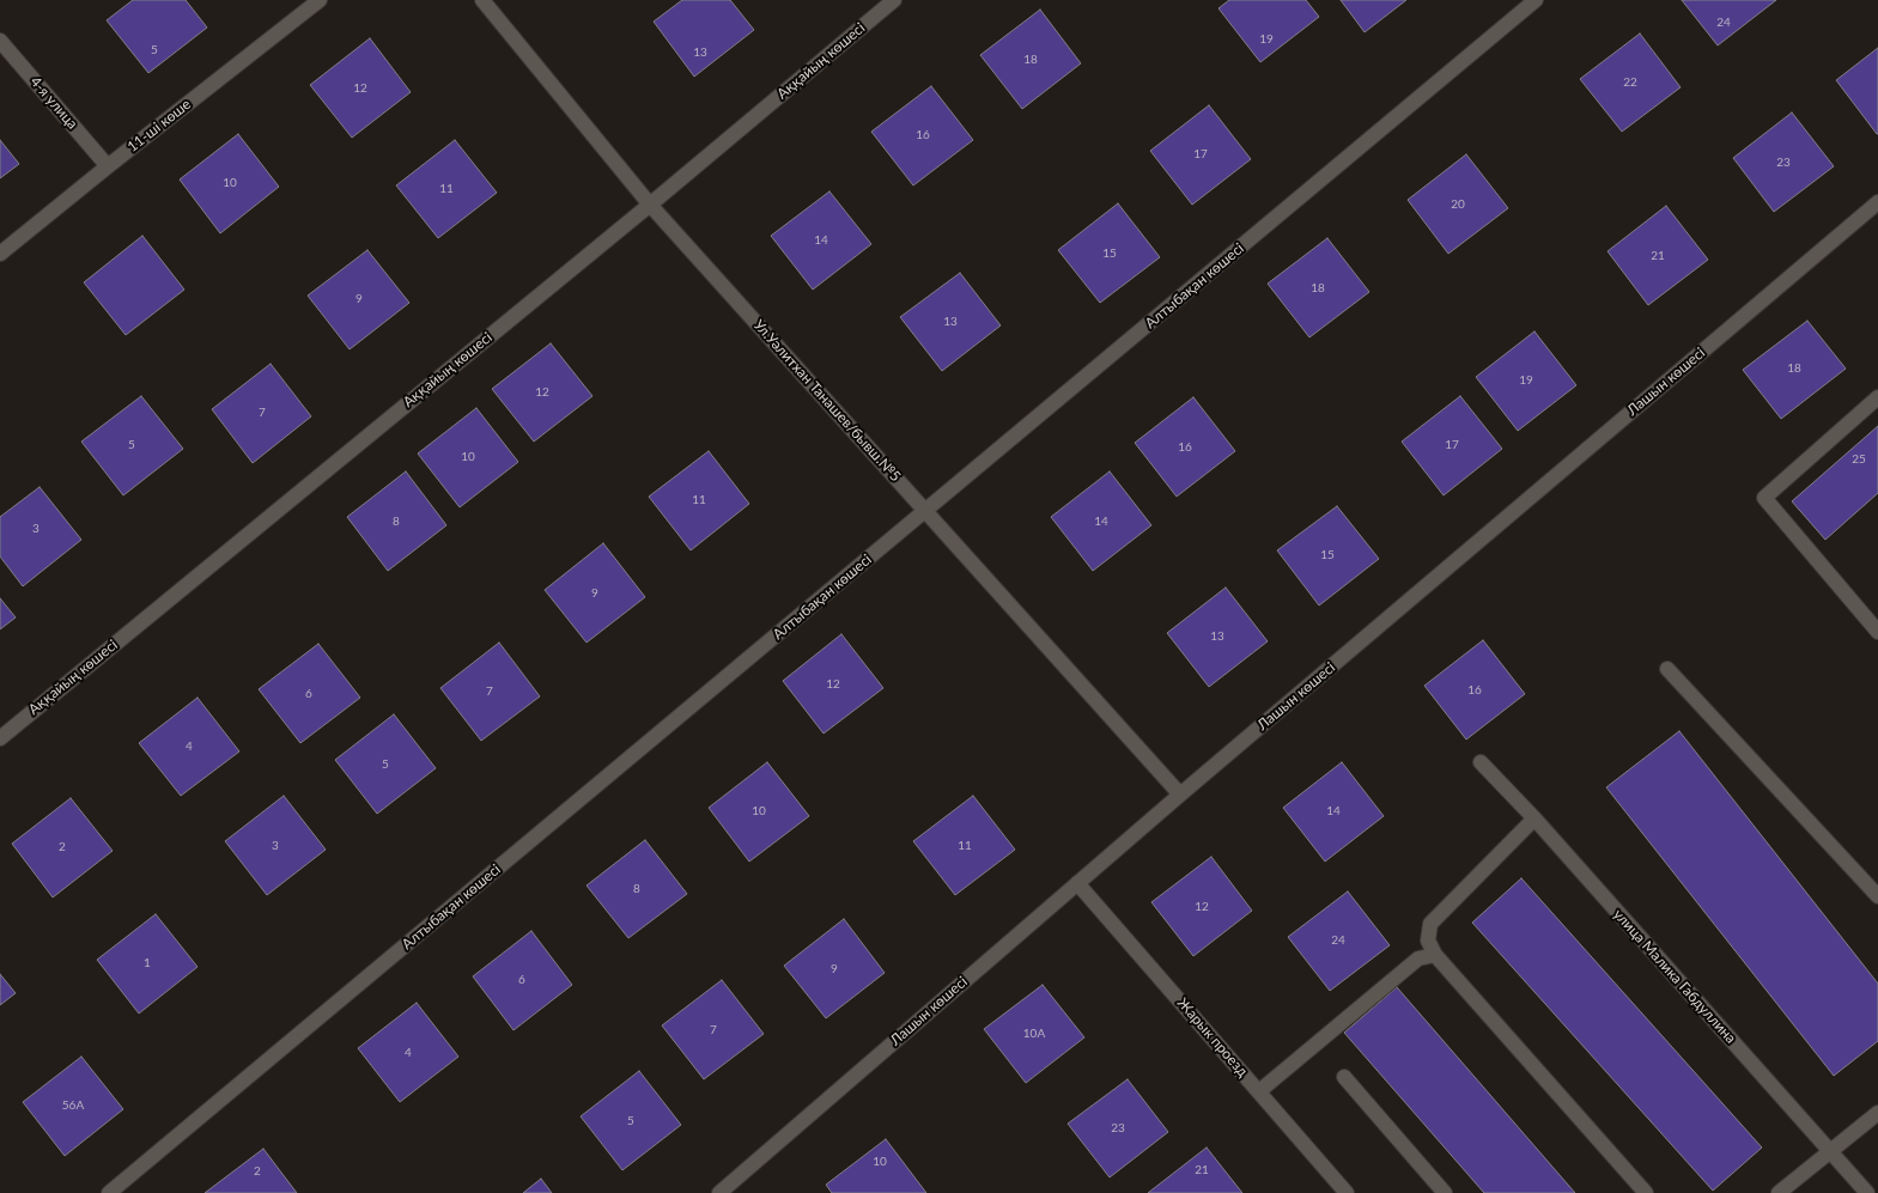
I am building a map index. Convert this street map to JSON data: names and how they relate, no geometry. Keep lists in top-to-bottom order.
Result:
{
  "streets": {
    "street": [
      "Аққайың көшесі",
      "4-я улица",
      "11-ші көше",
      "Алтыбақан көшесі",
      "Лашын көшесі",
      "Ул.Уәлитхан Танашев/бывш.№5",
      "улица Малика Габдуллина",
      "Жарык проезд"
    ]
  },
  "crossings": [
    ["Аққайың көшесі", "Ул.Уәлитхан Танашев/бывш.№5"],
    ["4-я улица", "11-ші көше"],
    ["Алтыбақан көшесі", "Ул.Уәлитхан Танашев/бывш.№5"],
    ["Лашын көшесі", "Ул.Уәлитхан Танашев/бывш.№5"],
    ["Лашын көшесі", "Жарык проезд"]
  ],
  "house_numbers": [
    "24",
    "19",
    "5",
    "13",
    "18",
    "22",
    "12",
    "16",
    "17",
    "23",
    "10",
    "11",
    "20",
    "14",
    "15",
    "21",
    "18",
    "9",
    "13",
    "18",
    "19",
    "12",
    "7",
    "5",
    "17",
    "16",
    "10",
    "25",
    "11",
    "8",
    "14",
    "3",
    "15",
    "9",
    "13",
    "12",
    "16",
    "7",
    "6",
    "4",
    "5",
    "10",
    "14",
    "3",
    "11",
    "2",
    "8",
    "12",
    "24",
    "1",
    "9",
    "6",
    "7",
    "10А",
    "4",
    "56А",
    "5",
    "23",
    "10",
    "21",
    "2"
  ]
}
